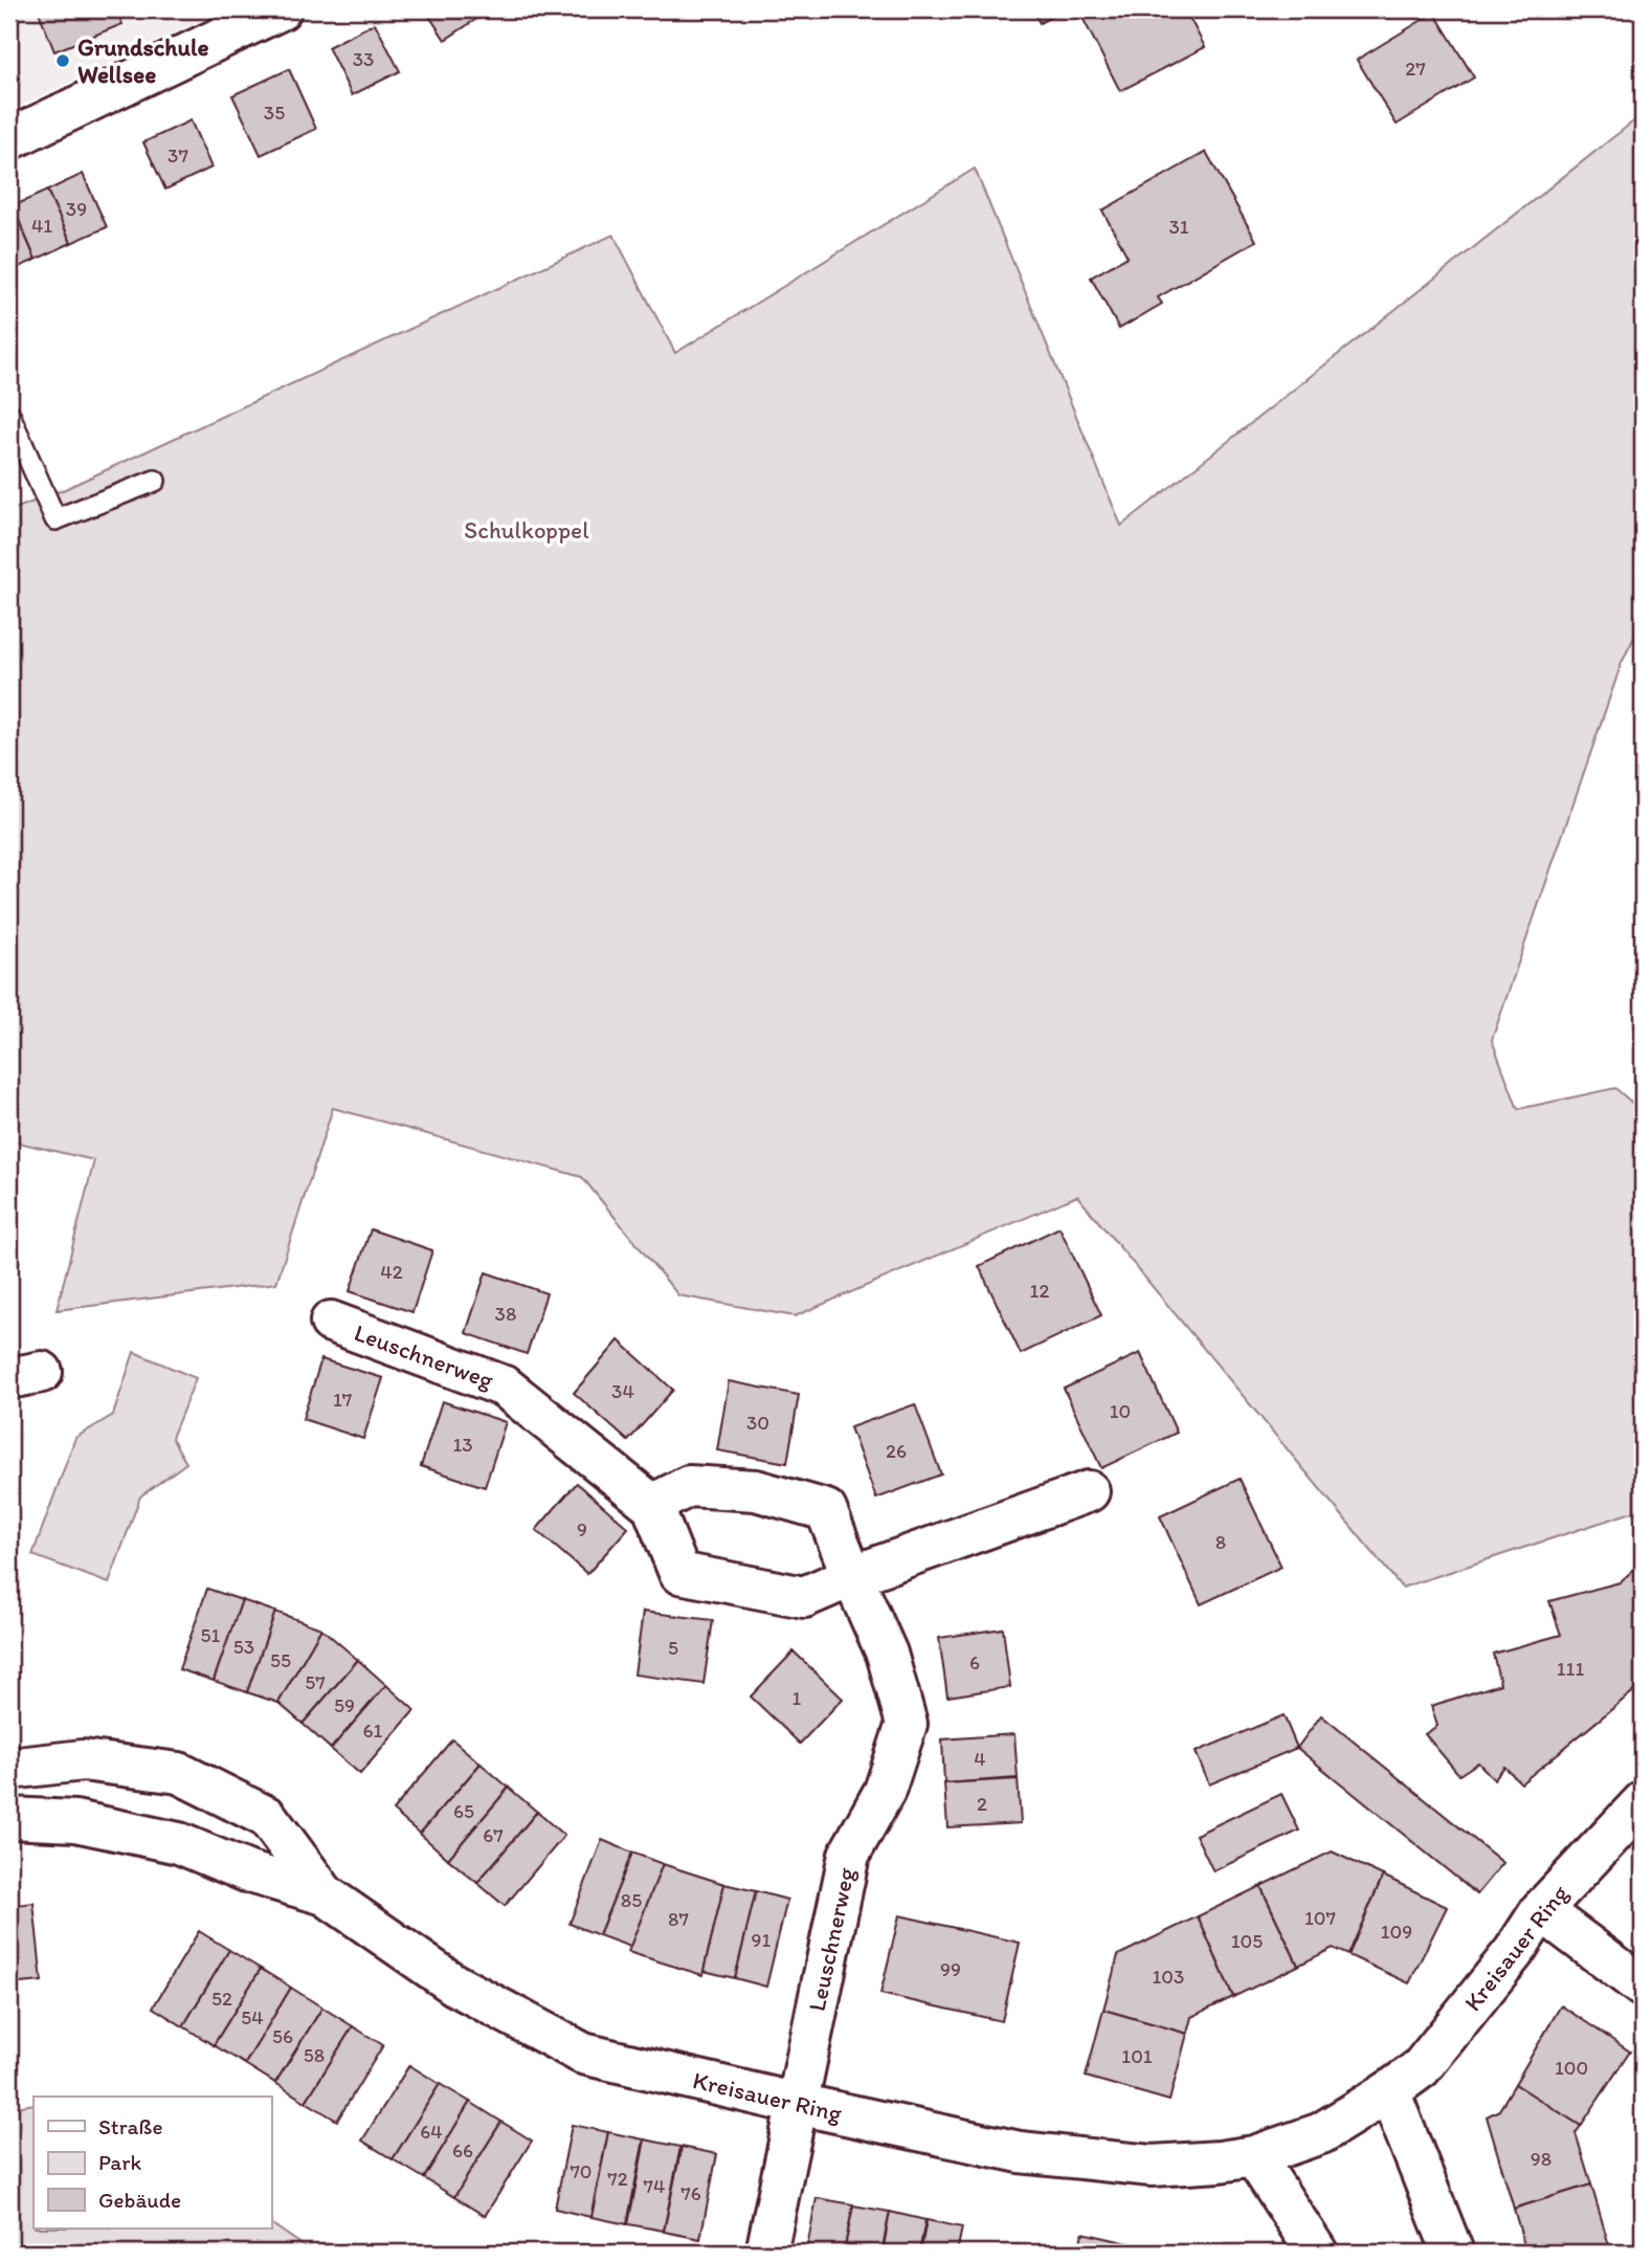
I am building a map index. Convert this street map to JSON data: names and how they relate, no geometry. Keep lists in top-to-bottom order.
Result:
{
  "streets": {
    "street": ["Leuschnerweg", "Kreisauer Ring"]
  },
  "crossings": [
    ["Leuschnerweg", "Kreisauer Ring"]
  ],
  "parks": ["Schulkoppel"],
  "places": ["Grundschule Wellsee"],
  "house_numbers": [
    "33",
    "27",
    "35",
    "37",
    "39",
    "41",
    "31",
    "42",
    "12",
    "38",
    "34",
    "17",
    "10",
    "30",
    "13",
    "26",
    "9",
    "8",
    "51",
    "53",
    "5",
    "55",
    "6",
    "111",
    "57",
    "1",
    "59",
    "61",
    "4",
    "2",
    "65",
    "67",
    "85",
    "107",
    "87",
    "109",
    "91",
    "105",
    "99",
    "103",
    "52",
    "54",
    "56",
    "58",
    "101",
    "100",
    "64",
    "66",
    "98",
    "70",
    "72",
    "74",
    "76"
  ],
  "legend": ["Straße", "Park", "Gebäude"]
}
